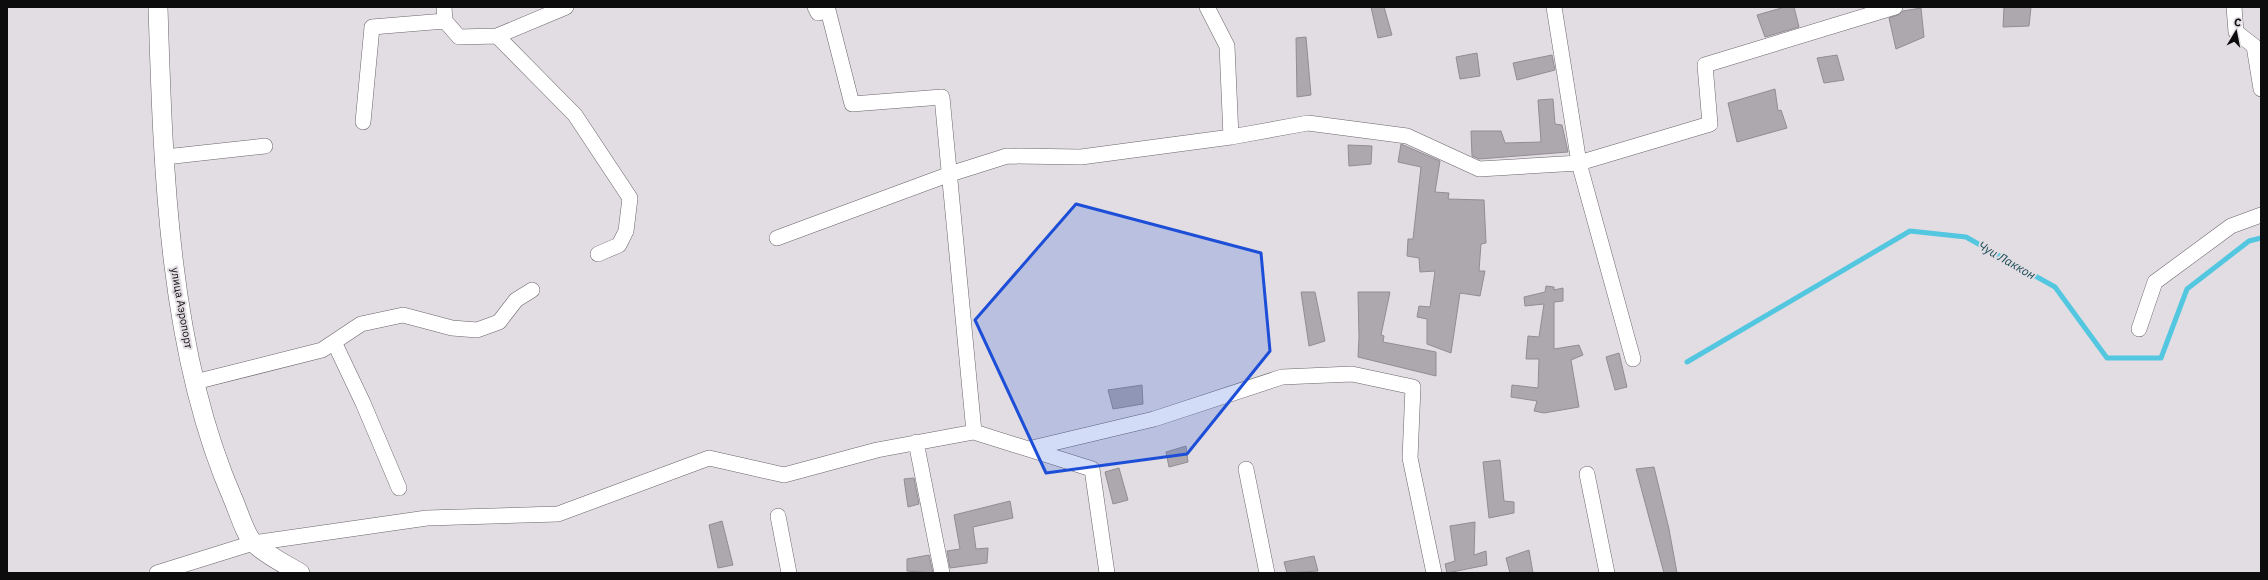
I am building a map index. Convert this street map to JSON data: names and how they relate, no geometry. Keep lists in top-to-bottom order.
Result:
{
  "streets": {
    "main road": ["улица Аэропорт"]
  },
  "water": ["Чуи Лаккон"],
  "north": "top"
}
